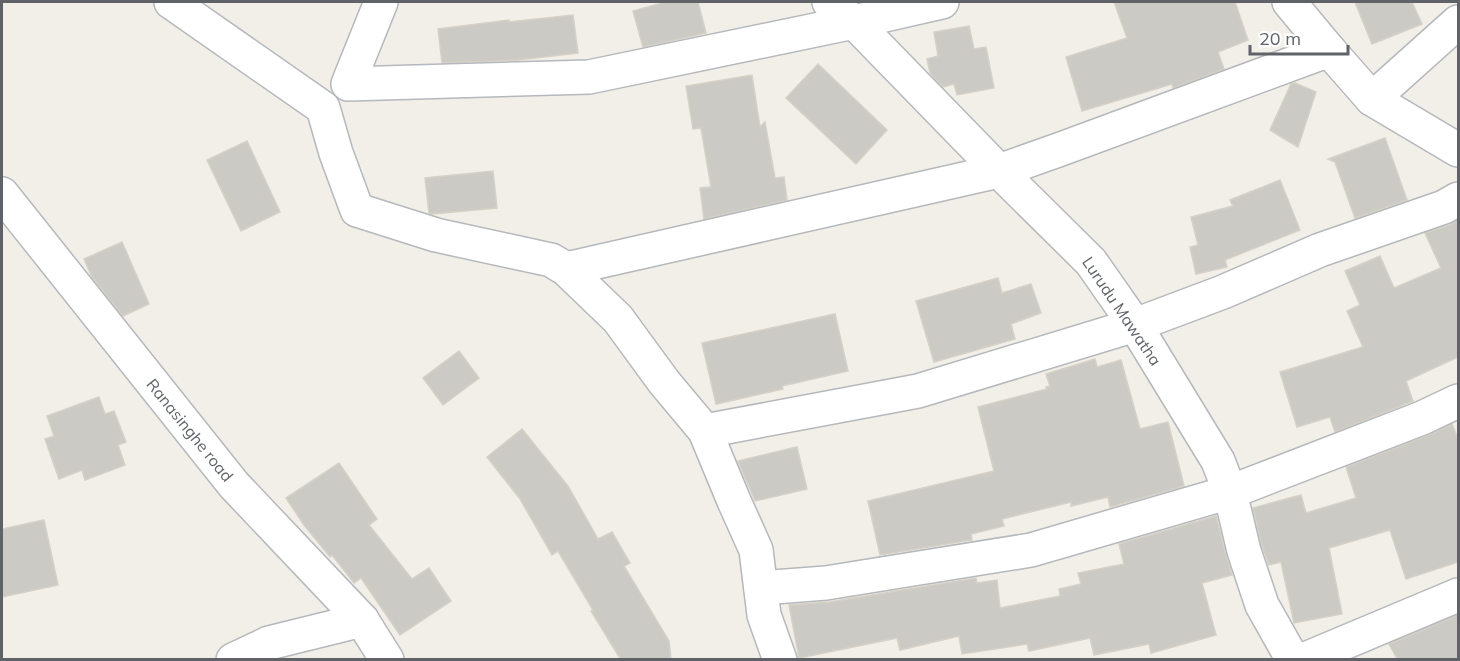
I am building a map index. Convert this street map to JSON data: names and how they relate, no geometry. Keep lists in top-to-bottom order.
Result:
{
  "streets": {
    "street": ["Lurudu Mawatha", "Ranasinghe road"]
  },
  "scale_bar": "20 m"
}
